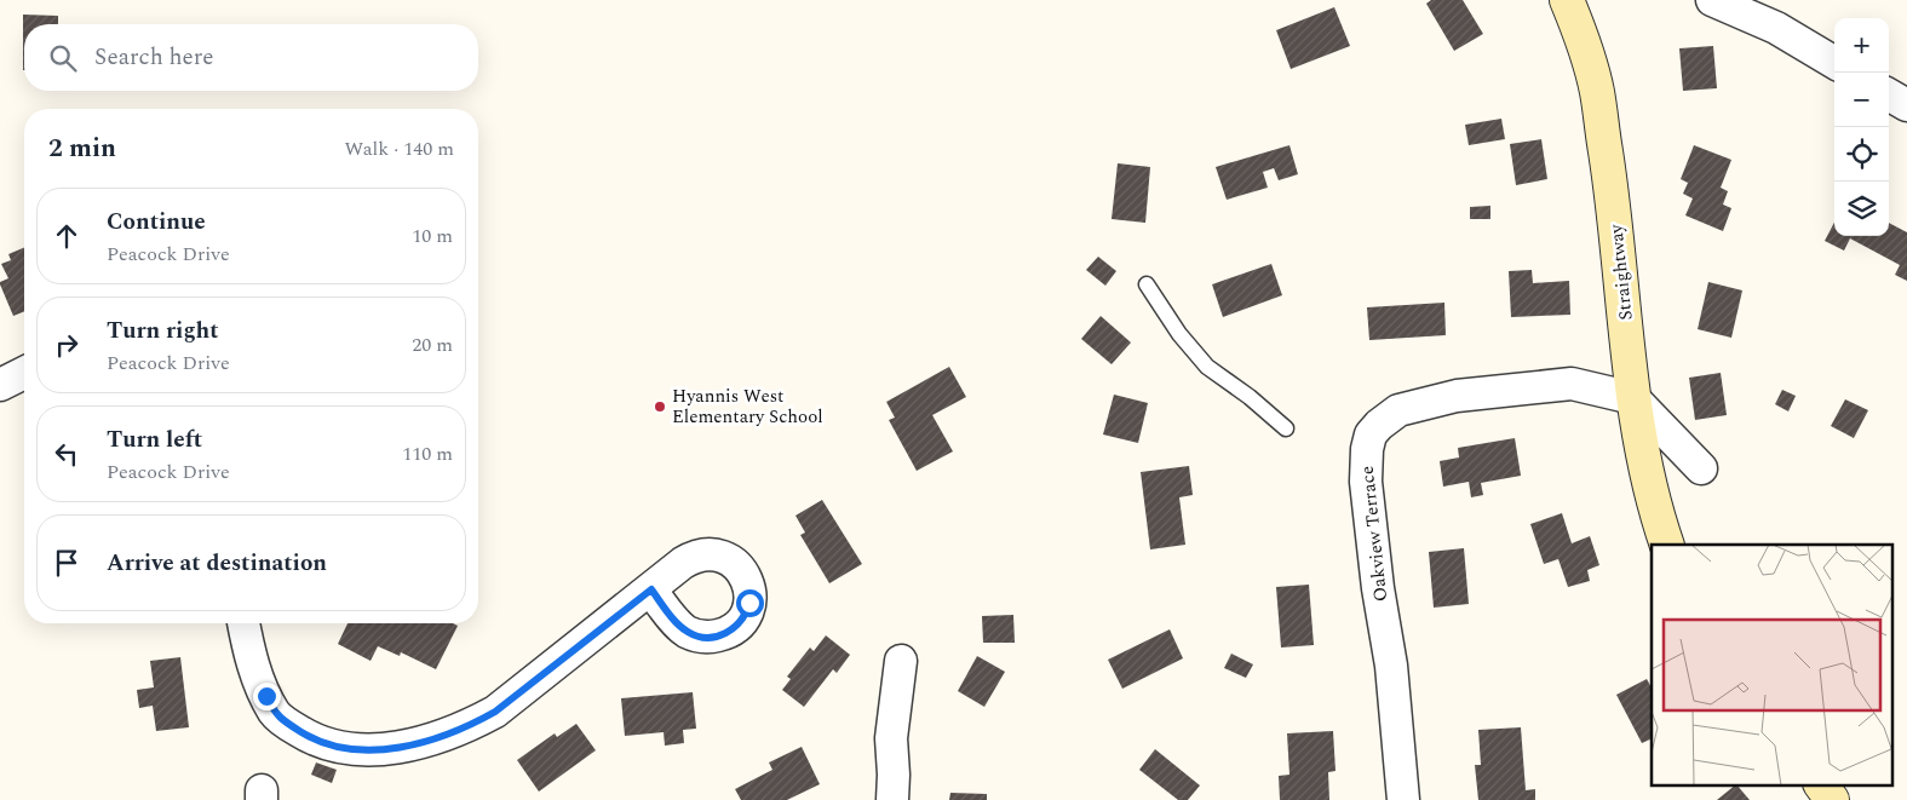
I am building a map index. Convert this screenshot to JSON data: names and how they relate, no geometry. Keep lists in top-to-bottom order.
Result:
{
  "streets": {
    "street": ["Straightway", "Oakview Terrace"]
  },
  "crossings": [
    ["Straightway", "Oakview Terrace"]
  ],
  "places": ["Hyannis West Elementary School"],
  "page": {
    "map_buttons": ["+", "−"],
    "search": "Search here",
    "heading": ["2 min", "Walk · 140 m"],
    "list": [
      ["Continue", "Peacock Drive", "10 m"],
      ["Turn right", "Peacock Drive", "20 m"],
      ["Turn left", "Peacock Drive", "110 m"],
      "Arrive at destination"
    ]
  }
}
